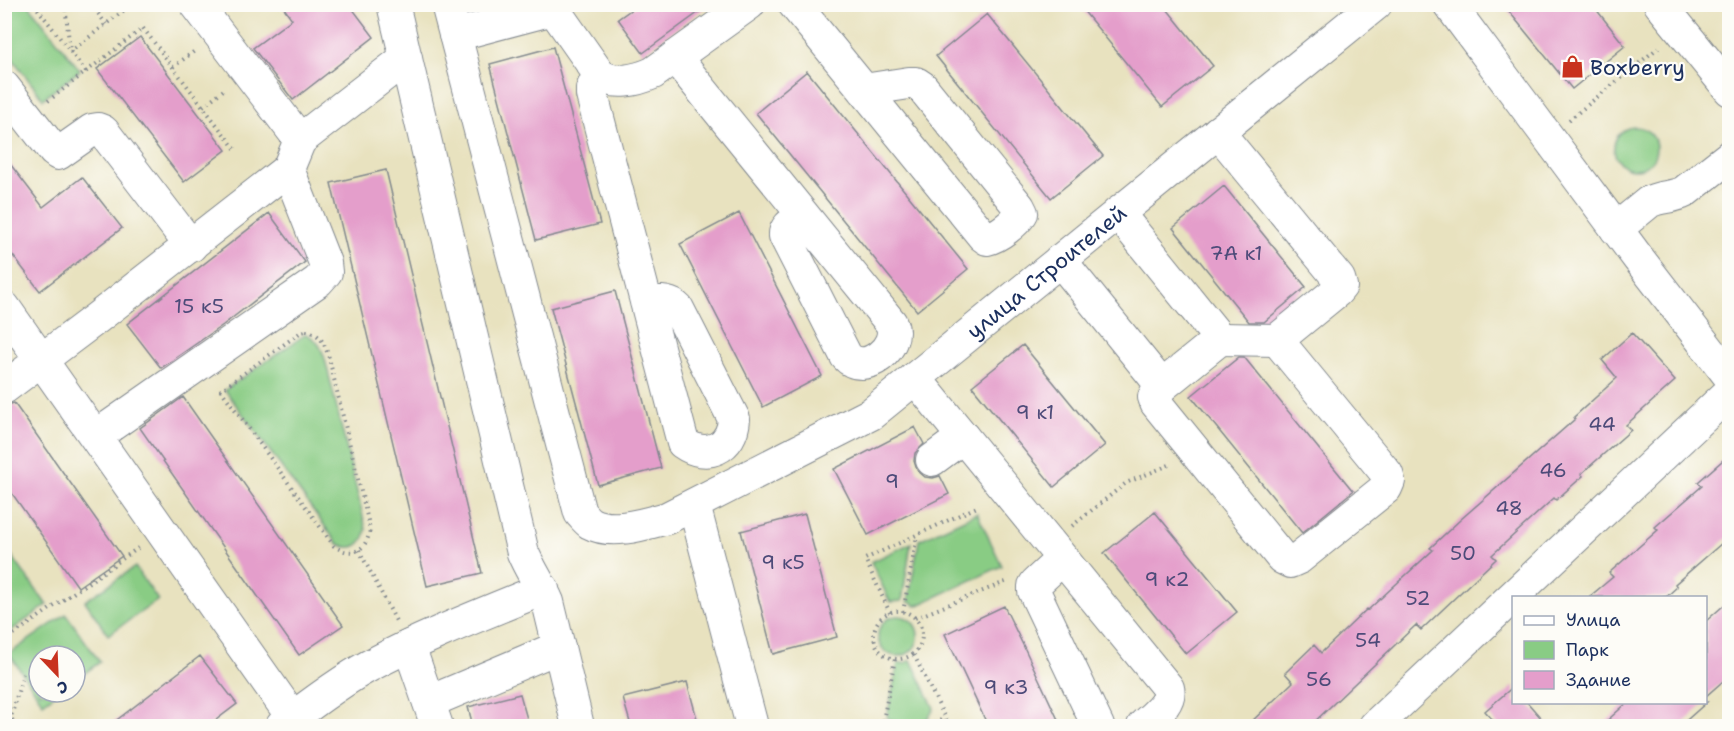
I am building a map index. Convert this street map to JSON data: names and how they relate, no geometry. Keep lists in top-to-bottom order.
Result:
{
  "streets": {
    "street": ["улица Строителей"]
  },
  "places": {
    "shop": ["Boxberry"]
  },
  "house_numbers": [
    "7А к1",
    "15 к5",
    "9 к1",
    "44",
    "46",
    "9",
    "48",
    "50",
    "9 к5",
    "9 к2",
    "52",
    "54",
    "56",
    "9 к3"
  ],
  "legend": ["Улица", "Парк", "Здание"],
  "north": "bottom right"
}
